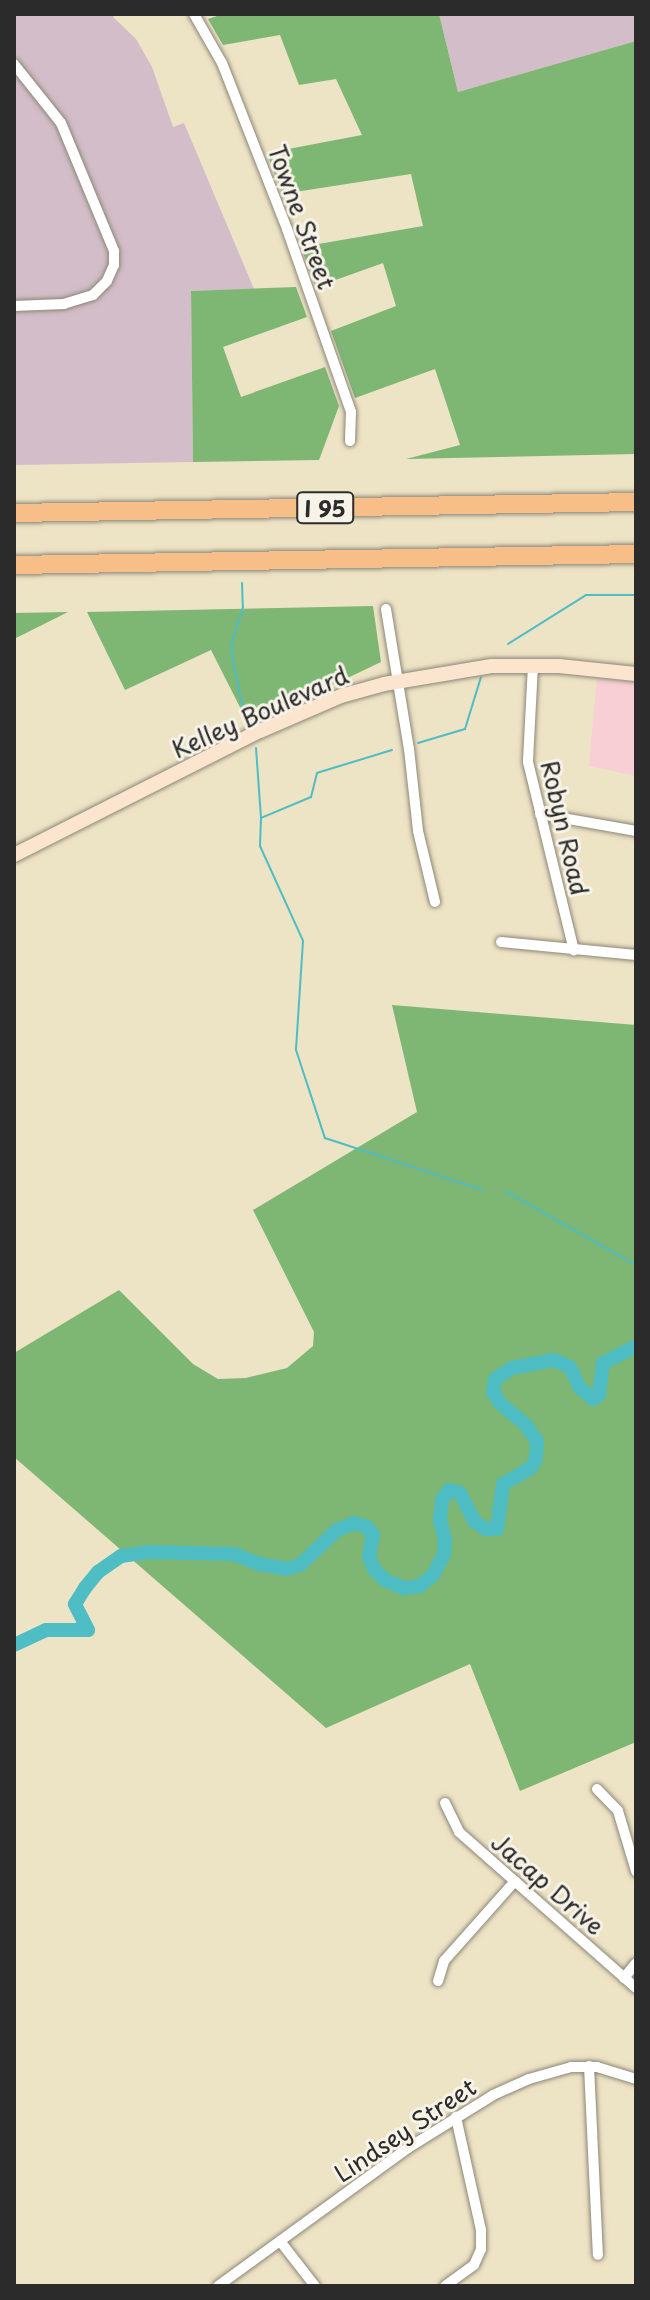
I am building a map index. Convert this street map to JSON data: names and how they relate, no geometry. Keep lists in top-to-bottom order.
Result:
{
  "streets": {
    "highway": ["I 95"],
    "main road": ["Kelley Boulevard"],
    "street": [
      "Towne Street",
      "Robyn Road",
      "Jacap Drive",
      "Lindsey Street"
    ]
  },
  "crossings": [
    ["Kelley Boulevard", "Robyn Road"]
  ]
}
